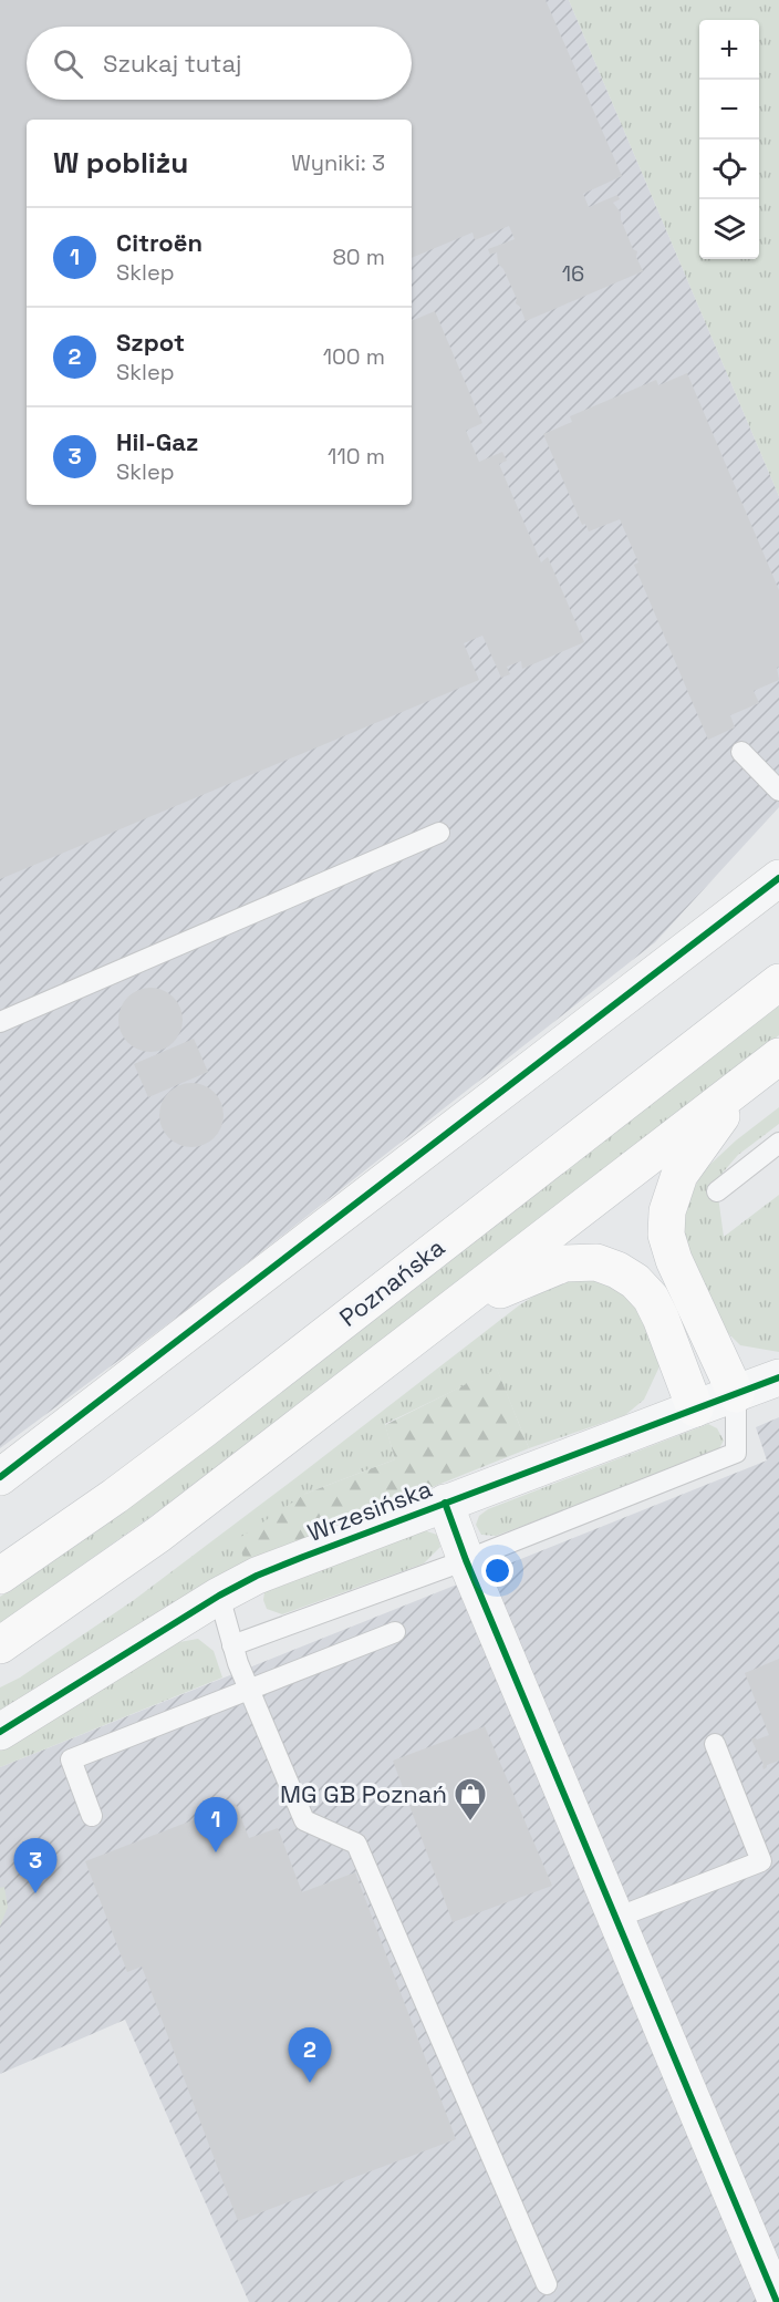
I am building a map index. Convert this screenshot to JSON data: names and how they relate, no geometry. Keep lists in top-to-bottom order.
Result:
{
  "streets": {
    "main road": ["Poznańska"],
    "street": ["Wrzesińska"]
  },
  "places": {
    "shop": ["MG GB Poznań"]
  },
  "house_numbers": ["16"],
  "page": {
    "map_buttons": ["+", "−"],
    "search": "Szukaj tutaj",
    "heading": ["W pobliżu", "Wyniki: 3"],
    "list": [
      {
        "mark": "1",
        "name": "Citroën",
        "note": "Sklep",
        "value": "80 m"
      },
      {
        "mark": "2",
        "name": "Szpot",
        "note": "Sklep",
        "value": "100 m"
      },
      {
        "mark": "3",
        "name": "Hil-Gaz",
        "note": "Sklep",
        "value": "110 m"
      }
    ],
    "pins": ["1", "3", "2"]
  }
}
